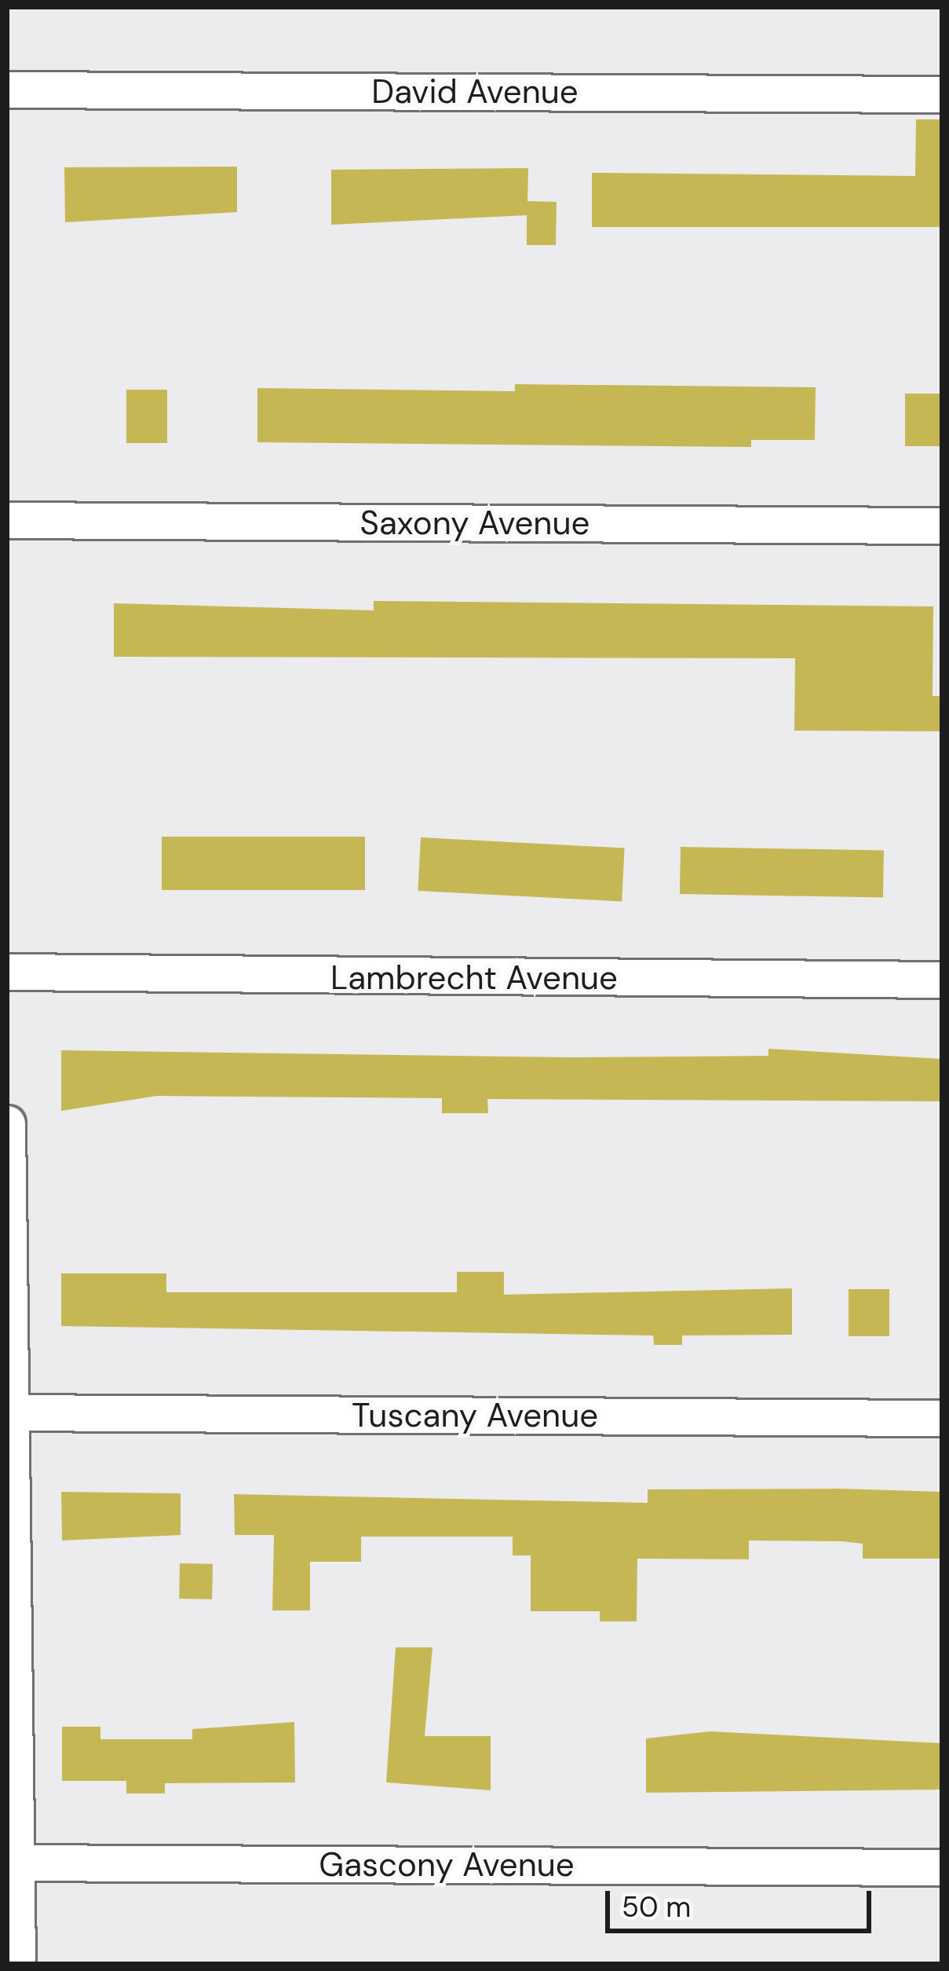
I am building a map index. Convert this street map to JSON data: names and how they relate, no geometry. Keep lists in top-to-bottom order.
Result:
{
  "streets": {
    "street": [
      "David Avenue",
      "Saxony Avenue",
      "Lambrecht Avenue",
      "Tuscany Avenue",
      "Gascony Avenue"
    ]
  },
  "scale_bar": "50 m"
}
